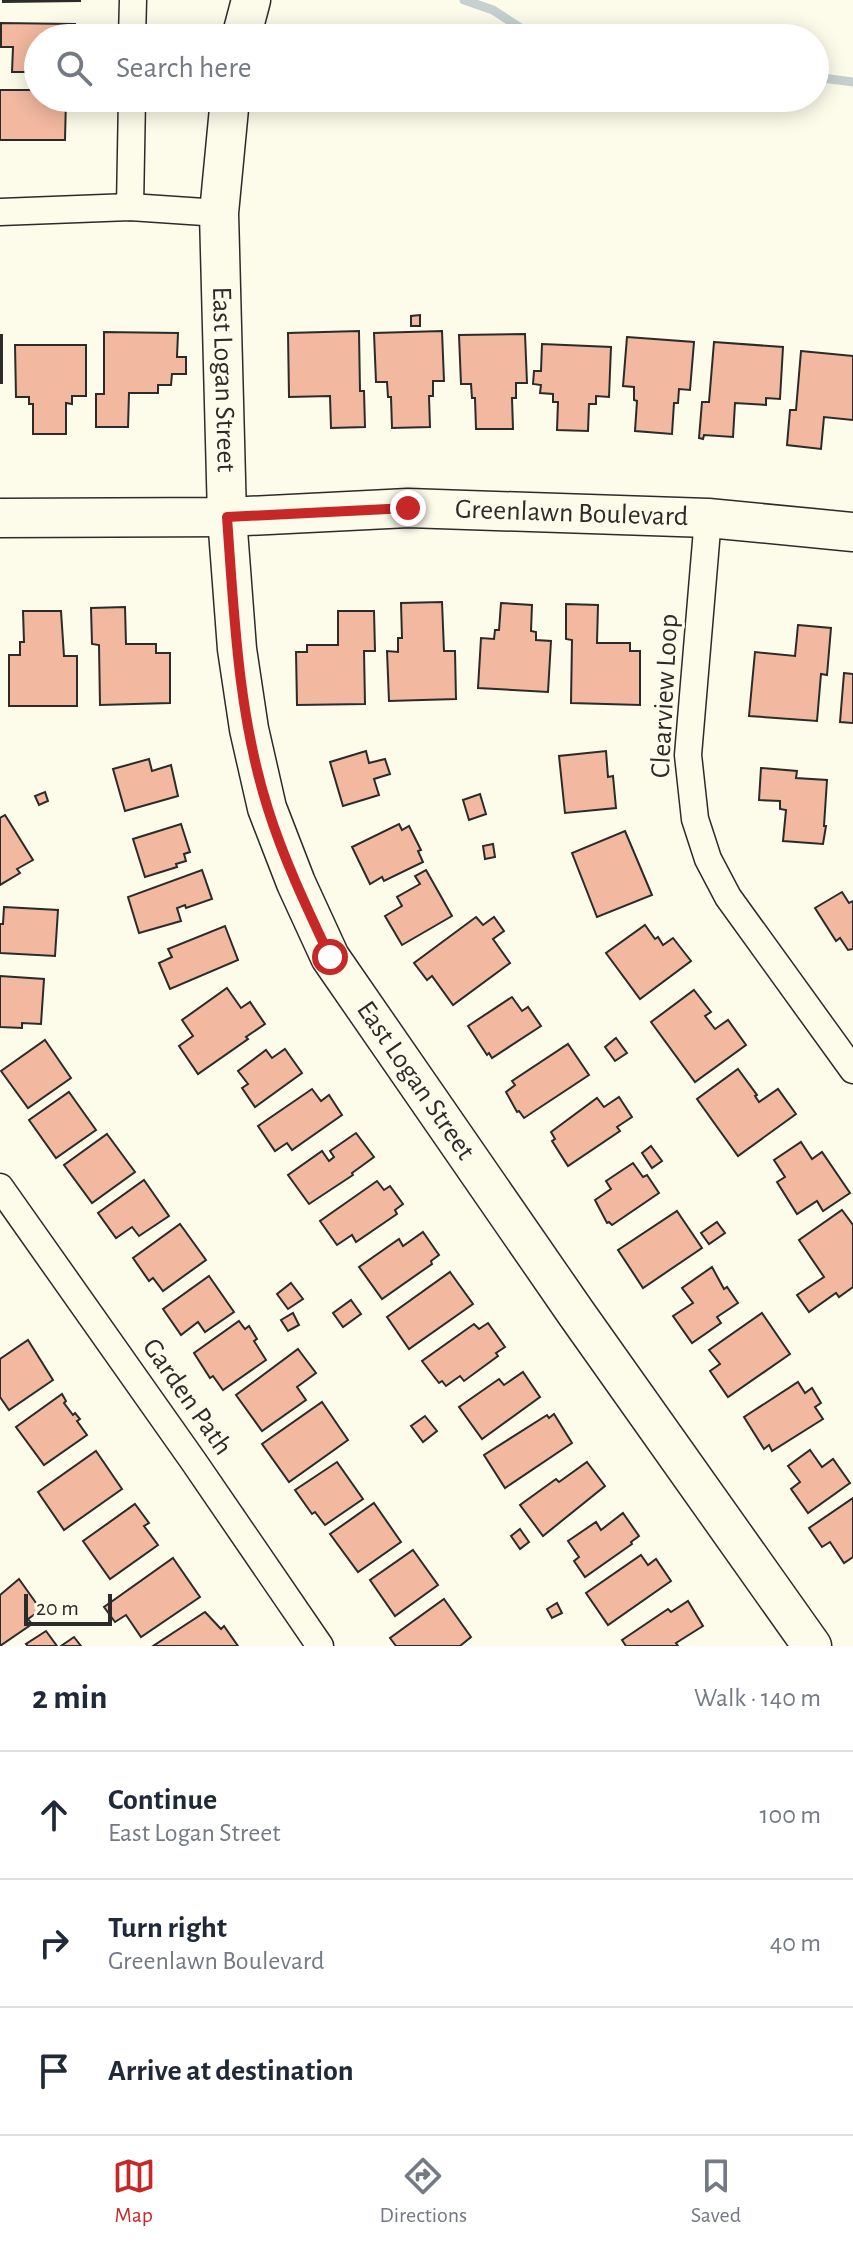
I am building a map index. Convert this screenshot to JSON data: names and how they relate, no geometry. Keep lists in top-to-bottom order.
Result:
{
  "streets": {
    "street": [
      "East Logan Street",
      "Greenlawn Boulevard",
      "Clearview Loop",
      "Garden Path"
    ]
  },
  "crossings": [
    ["East Logan Street", "Greenlawn Boulevard"],
    ["Greenlawn Boulevard", "Clearview Loop"]
  ],
  "scale_bar": "20 m",
  "page": {
    "search": "Search here",
    "scale": "20 m",
    "heading": ["2 min", "Walk · 140 m"],
    "list": [
      ["Continue", "East Logan Street", "100 m"],
      ["Turn right", "Greenlawn Boulevard", "40 m"],
      "Arrive at destination"
    ],
    "nav": ["Map", "Directions", "Saved"]
  }
}
